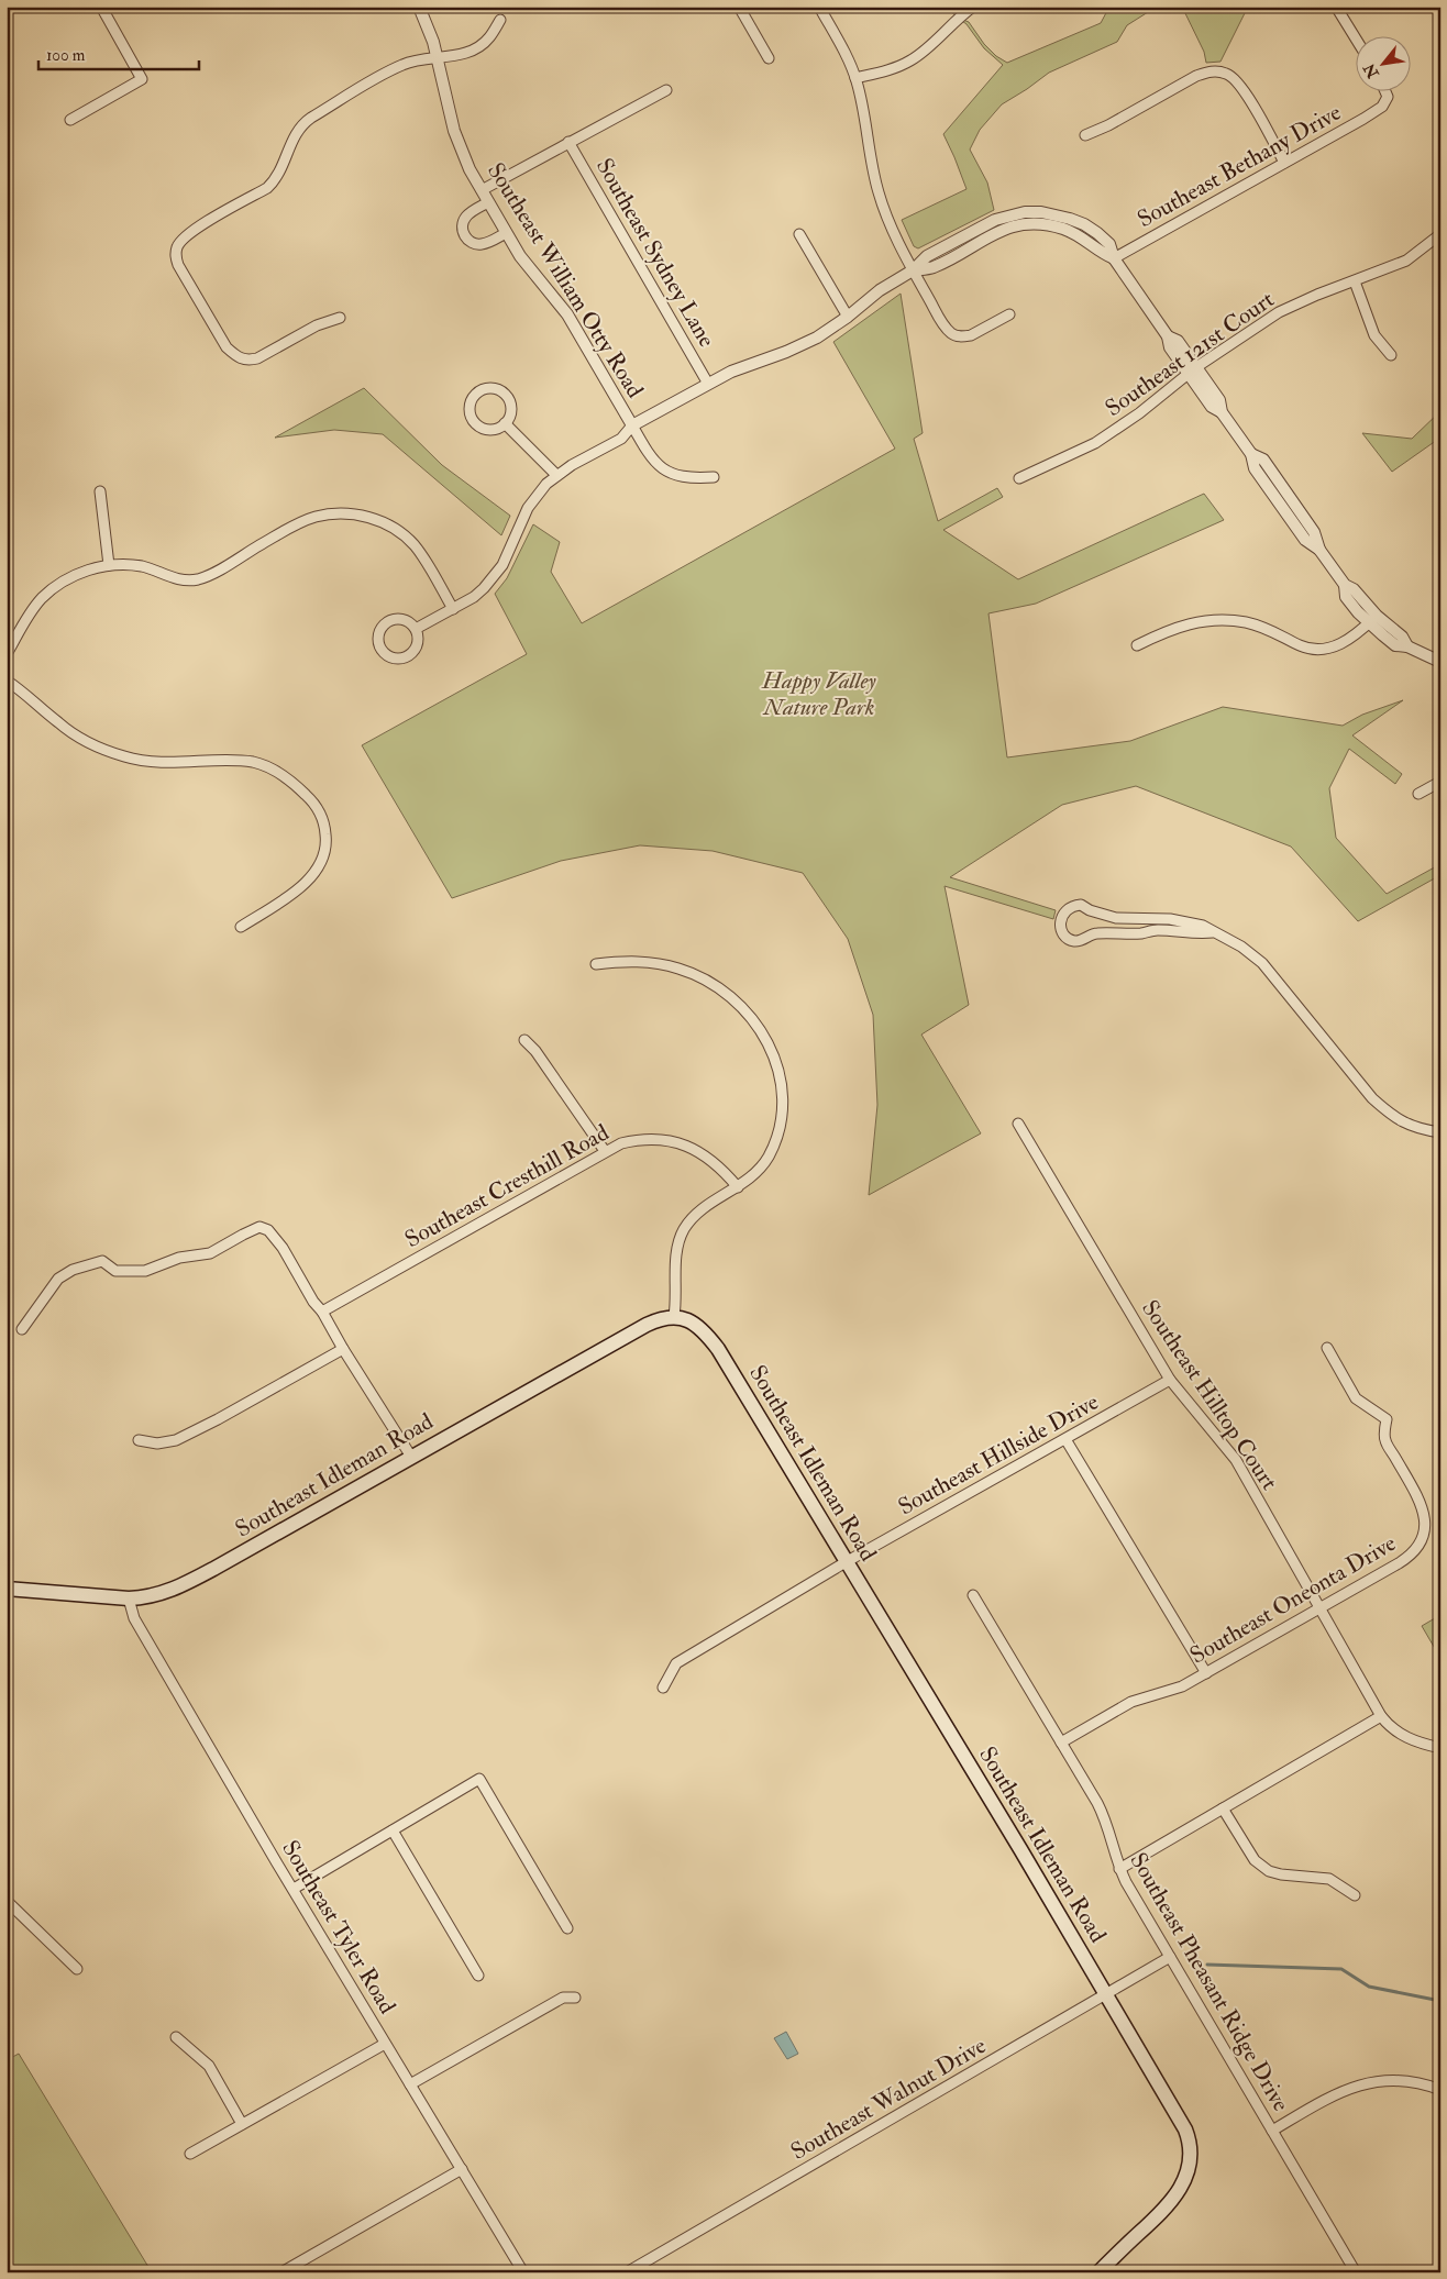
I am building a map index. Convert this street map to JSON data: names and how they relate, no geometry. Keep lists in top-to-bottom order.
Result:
{
  "streets": {
    "main road": ["Southeast Idleman Road"],
    "street": [
      "Southeast Bethany Drive",
      "Southeast Sydney Lane",
      "Southeast William Otty Road",
      "Southeast 121st Court",
      "Southeast Cresthill Road",
      "Southeast Hilltop Court",
      "Southeast Hillside Drive",
      "Southeast Oneonta Drive",
      "Southeast Tyler Road",
      "Southeast Pheasant Ridge Drive",
      "Southeast Walnut Drive"
    ]
  },
  "crossings": [
    ["Southeast Bethany Drive", "Southeast William Otty Road"],
    ["Southeast Sydney Lane", "Southeast William Otty Road"],
    ["Southeast William Otty Road", "Southeast 121st Court"],
    ["Southeast Hilltop Court", "Southeast Hillside Drive"],
    ["Southeast Hilltop Court", "Southeast Oneonta Drive"],
    ["Southeast Hillside Drive", "Southeast Idleman Road"],
    ["Southeast Idleman Road", "Southeast Tyler Road"],
    ["Southeast Idleman Road", "Southeast Walnut Drive"],
    ["Southeast Oneonta Drive", "Southeast Pheasant Ridge Drive"],
    ["Southeast Pheasant Ridge Drive", "Southeast Walnut Drive"]
  ],
  "parks": ["Happy Valley Nature Park"],
  "scale_bar": "100 m",
  "north": "bottom left"
}
